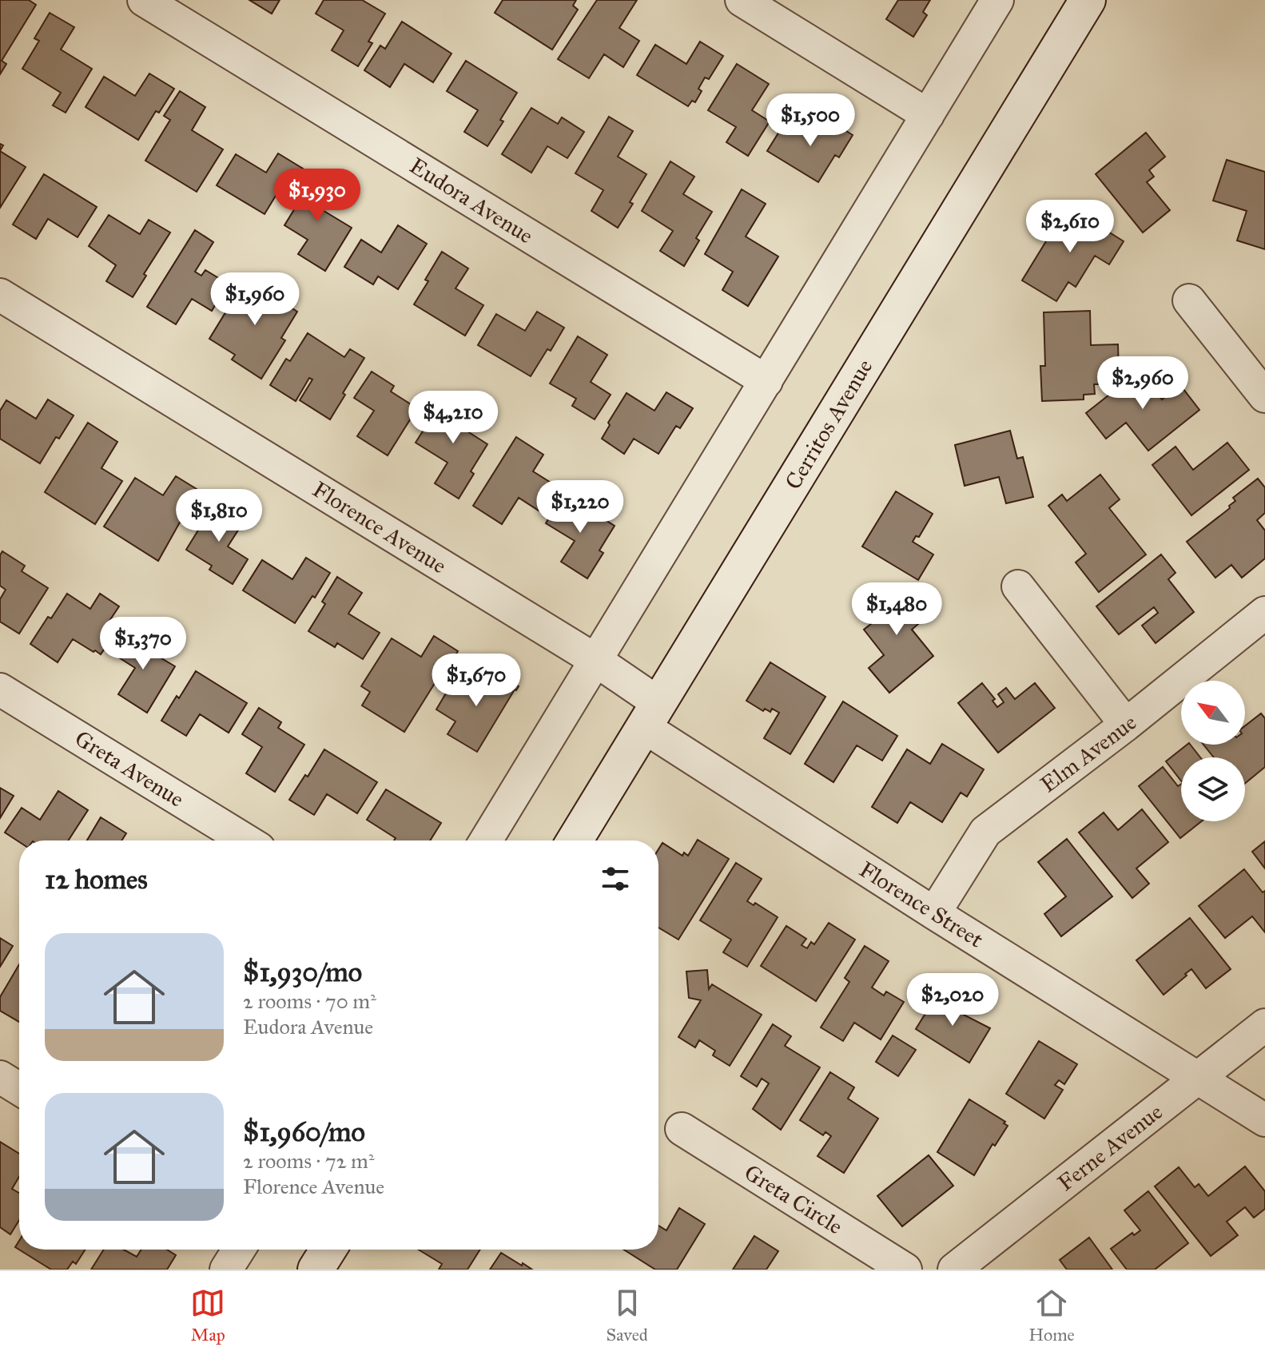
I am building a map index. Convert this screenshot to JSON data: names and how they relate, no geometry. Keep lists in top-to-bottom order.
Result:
{
  "streets": {
    "main road": ["Cerritos Avenue"],
    "street": [
      "Eudora Avenue",
      "Florence Avenue",
      "Elm Avenue",
      "Greta Avenue",
      "Florence Street",
      "Ferne Avenue",
      "Greta Circle"
    ]
  },
  "crossings": [
    ["Cerritos Avenue", "Florence Avenue"],
    ["Cerritos Avenue", "Florence Street"],
    ["Florence Avenue", "Florence Street"],
    ["Elm Avenue", "Florence Street"],
    ["Florence Street", "Ferne Avenue"]
  ],
  "north": "top left",
  "page": {
    "price": [
      "$1,500",
      "$1,930",
      "$2,610",
      "$1,960",
      "$2,960",
      "$4,210",
      "$1,220",
      "$1,810",
      "$1,480",
      "$1,370",
      "$1,670",
      "$2,020"
    ],
    "heading": "12 homes",
    "list": [
      {
        "name": "$1,930/mo",
        "note": "2 rooms · 70 m² · Eudora Avenue"
      },
      {
        "name": "$1,960/mo",
        "note": "2 rooms · 72 m² · Florence Avenue"
      }
    ],
    "tabs": ["Map", "Saved", "Home"]
  }
}
